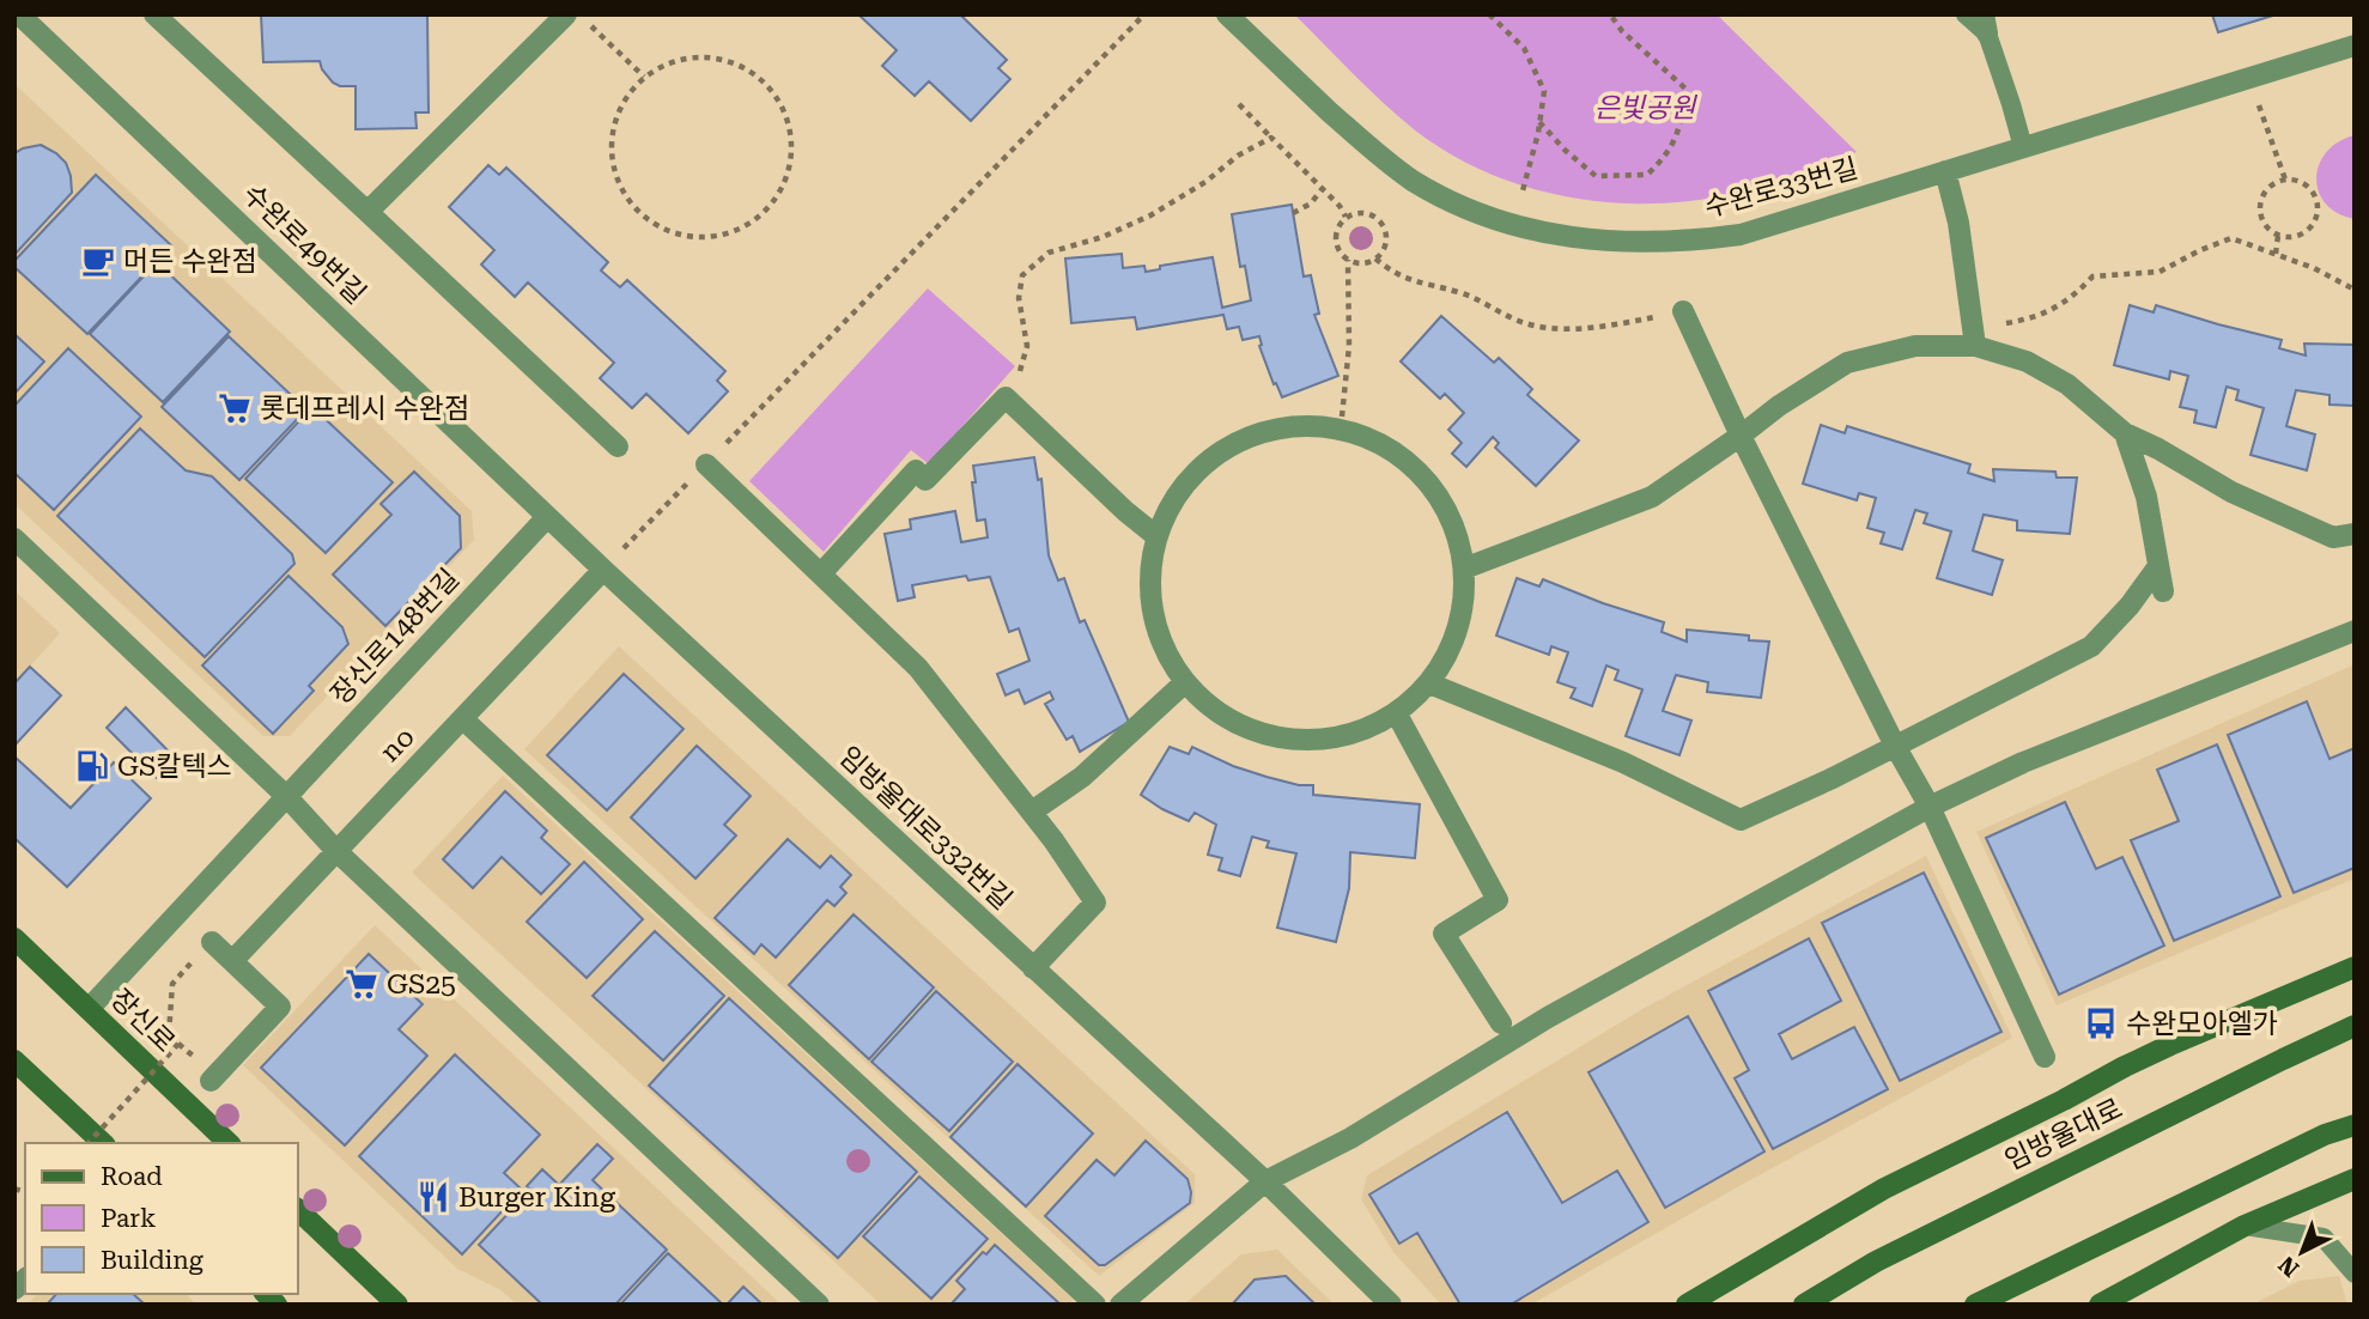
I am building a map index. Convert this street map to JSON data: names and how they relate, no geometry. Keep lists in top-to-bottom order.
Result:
{
  "streets": {
    "main road": ["장신로", "임방울대로"],
    "street": [
      "수완로33번길",
      "수완로49번길",
      "장신로148번길",
      "no",
      "임방울대로332번길"
    ]
  },
  "crossings": [
    ["수완로49번길", "장신로148번길"],
    ["수완로49번길", "임방울대로332번길"],
    ["장신로148번길", "임방울대로332번길"],
    ["장신로148번길", "장신로"],
    ["no", "임방울대로332번길"]
  ],
  "parks": ["은빛공원"],
  "places": {
    "cafe": ["머든 수완점"],
    "supermarket": ["롯데프레시 수완점", "GS25"],
    "fuel station": ["GS칼텍스"],
    "bus stop": ["수완모아엘가"],
    "restaurant": ["Burger King"]
  },
  "legend": ["Road", "Park", "Building"],
  "north": "bottom left"
}
